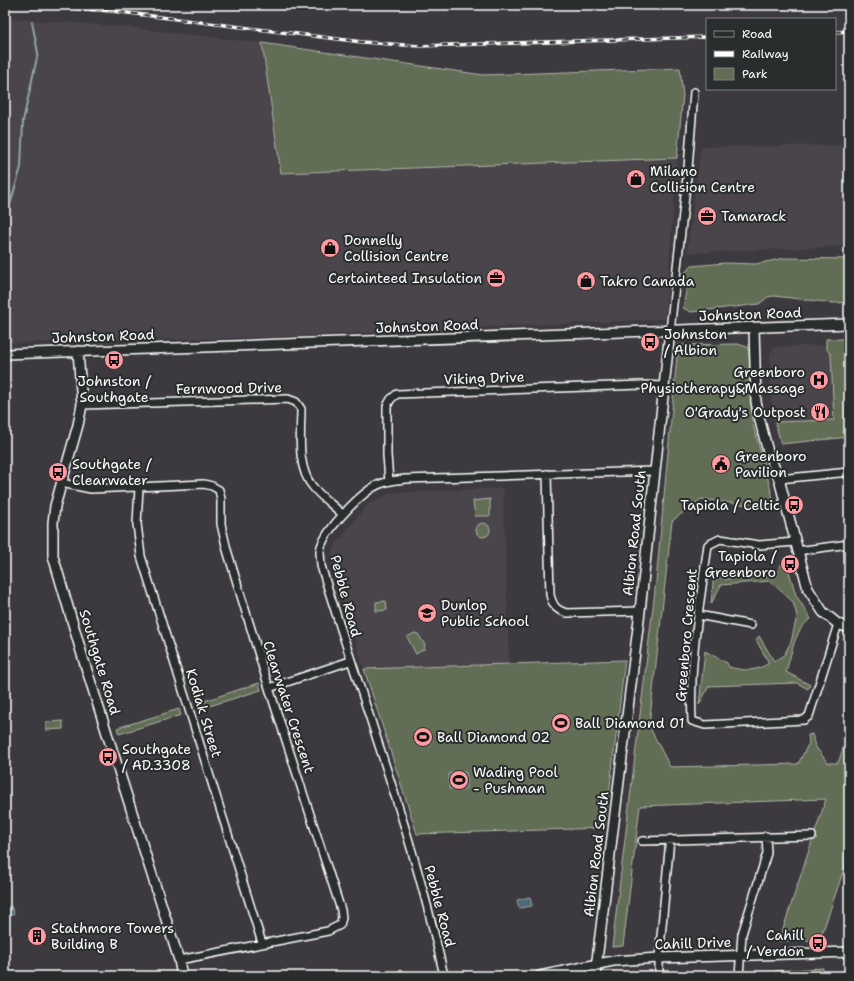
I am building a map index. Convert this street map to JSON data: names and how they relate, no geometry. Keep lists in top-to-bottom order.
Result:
{
  "streets": {
    "street": [
      "Johnston Road",
      "Viking Drive",
      "Fernwood Drive",
      "Albion Road South",
      "Pebble Road",
      "Greenboro Crescent",
      "Southgate Road",
      "Clearwater Crescent",
      "Kodiak Street",
      "Cahill Drive"
    ]
  },
  "crossings": [
    ["Johnston Road", "Albion Road South"],
    ["Johnston Road", "Southgate Road"],
    ["Viking Drive", "Albion Road South"],
    ["Viking Drive", "Pebble Road"],
    ["Fernwood Drive", "Pebble Road"],
    ["Fernwood Drive", "Southgate Road"],
    ["Albion Road South", "Pebble Road"],
    ["Albion Road South", "Cahill Drive"],
    ["Southgate Road", "Clearwater Crescent"],
    ["Clearwater Crescent", "Kodiak Street"]
  ],
  "places": {
    "shop": ["Milano Collision Centre", "Donnelly Collision Centre", "Takro Canada"],
    "office": ["Tamarack", "Certainteed Insulation"],
    "bus stop": [
      "Johnston / Albion",
      "Johnston / Southgate",
      "Southgate / Clearwater",
      "Tapiola / Celtic",
      "Tapiola / Greenboro",
      "Southgate / AD.3308",
      "Cahill / Verdon"
    ],
    "hospital": ["Greenboro Physiotherapy&Massage"],
    "restaurant": ["O'Grady's Outpost"],
    "public building": ["Greenboro Pavilion"],
    "school or university": ["Dunlop Public School"],
    "sports": ["Ball Diamond 01", "Ball Diamond 02", "Wading Pool - Pushman"],
    "building": ["Stathmore Towers Building B"]
  },
  "legend": ["Road", "Railway", "Park"]
}
